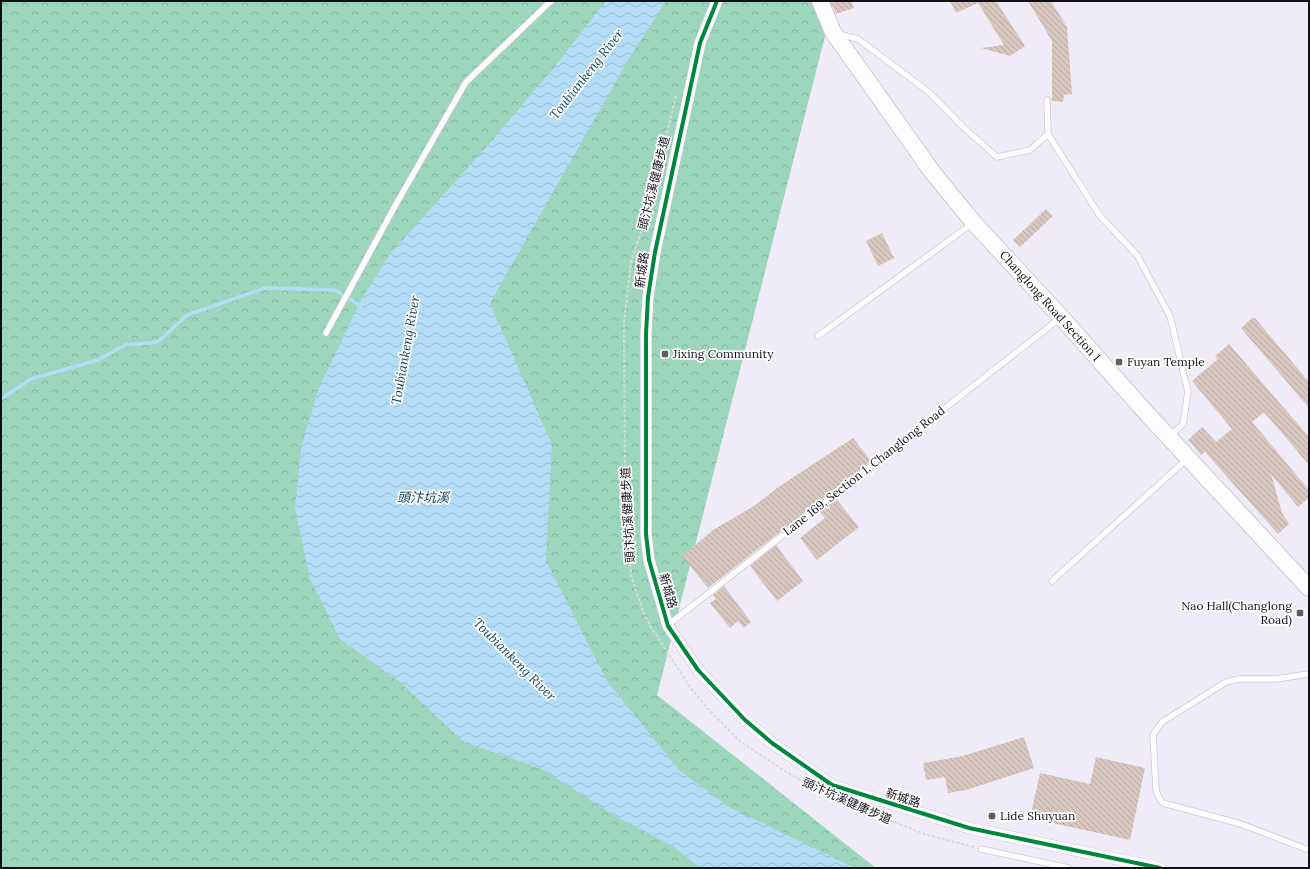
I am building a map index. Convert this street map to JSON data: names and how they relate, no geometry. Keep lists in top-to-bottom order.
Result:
{
  "streets": {
    "main road": ["Changlong Road Section 1"],
    "street": ["新城路"],
    "lane": ["Lane 169, Section 1, Changlong Road"],
    "cycle path": ["頭汴坑溪健康步道"]
  },
  "crossings": [
    ["新城路", "Lane 169, Section 1, Changlong Road"],
    ["Changlong Road Section 1", "Lane 169, Section 1, Changlong Road"]
  ],
  "water": ["Toubiankeng River", "頭汴坑溪"],
  "places": {
    "transit": [
      "Jixing Community",
      "Fuyan Temple",
      "Nao Hall(Changlong Road)",
      "Lide Shuyuan"
    ]
  }
}
